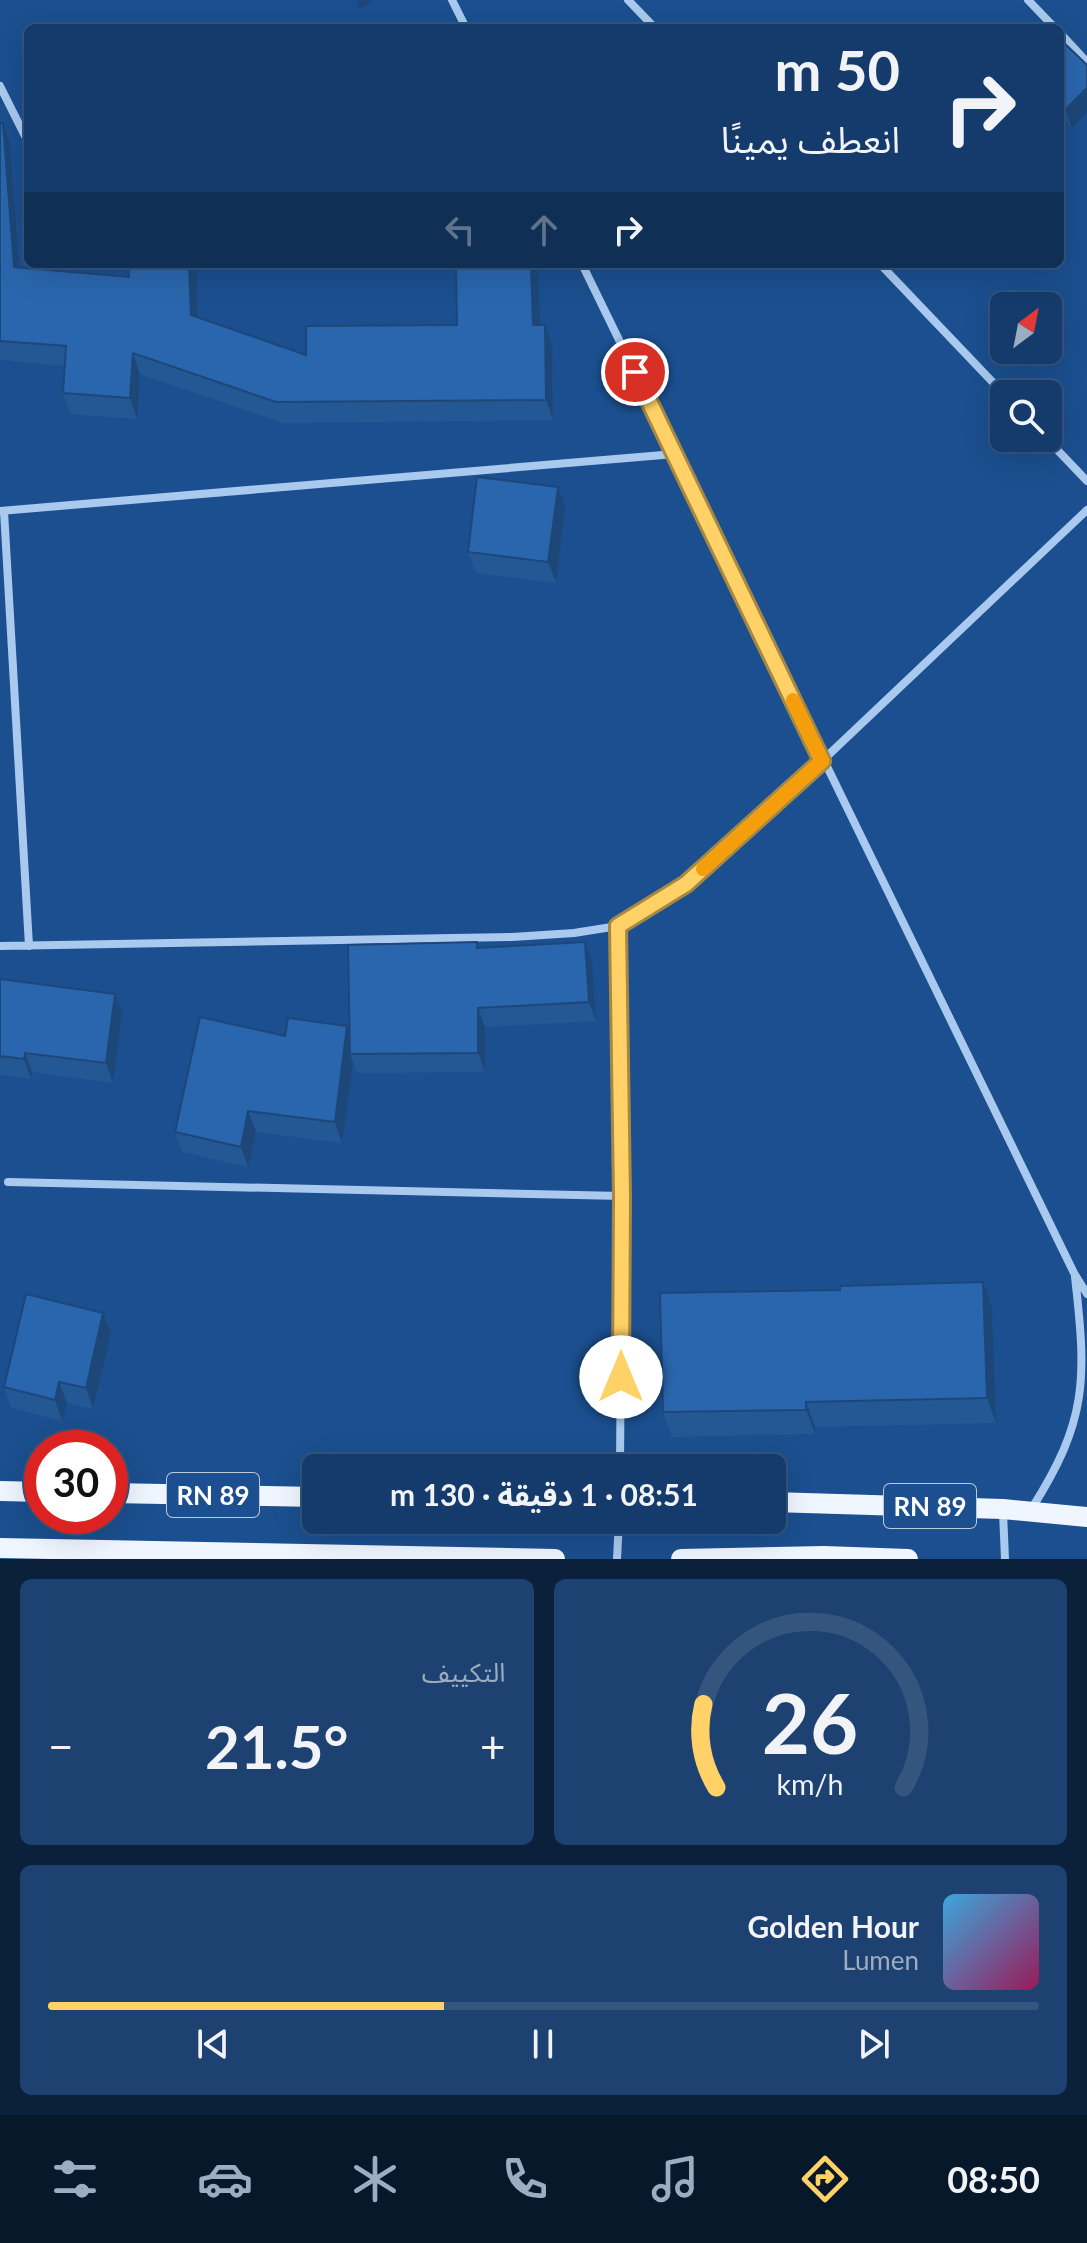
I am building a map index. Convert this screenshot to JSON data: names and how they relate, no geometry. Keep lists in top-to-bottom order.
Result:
{
  "streets": {
    "main road": ["RN 89"]
  },
  "north": "top right",
  "page": {
    "turn": ["50 m", "انعطف يمينًا"],
    "limit": "30",
    "trip": "08:51 · 1 دقيقة · 130 m",
    "tile": "التكييف",
    "heat": ["−", "21.5°", "+"],
    "song": ["Golden Hour", "Lumen"],
    "tabs": "08:50",
    "gauge": ["26", "km/h"]
  }
}
